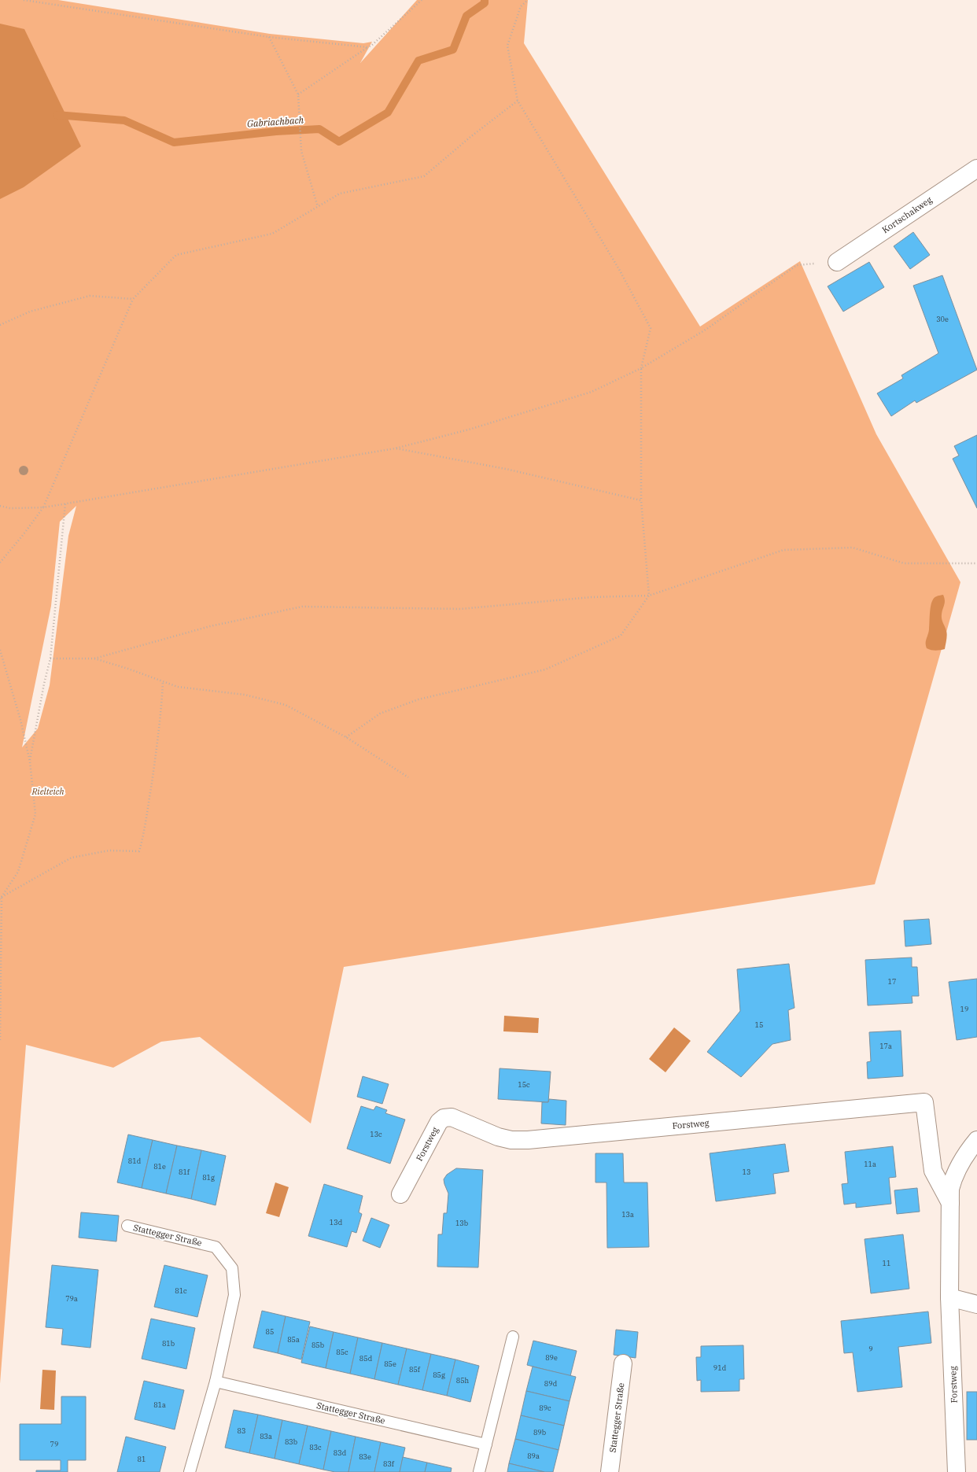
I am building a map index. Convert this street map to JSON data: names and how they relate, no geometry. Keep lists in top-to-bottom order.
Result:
{
  "streets": {
    "street": ["Kortschakweg", "Forstweg", "Stattegger Straße"]
  },
  "water": ["Gabriachbach"],
  "parks": ["Rielteich"],
  "house_numbers": [
    "30e",
    "17",
    "19",
    "15",
    "17a",
    "15c",
    "13c",
    "81d",
    "11a",
    "81e",
    "81f",
    "13",
    "81g",
    "13a",
    "13d",
    "13b",
    "11",
    "81c",
    "79a",
    "85",
    "85a",
    "81b",
    "85b",
    "9",
    "85c",
    "89e",
    "85d",
    "85e",
    "91d",
    "85f",
    "85g",
    "85h",
    "89d",
    "81a",
    "89c",
    "83",
    "89b",
    "83a",
    "83b",
    "79",
    "83c",
    "83d",
    "89a",
    "83e",
    "81",
    "83f"
  ]
}
